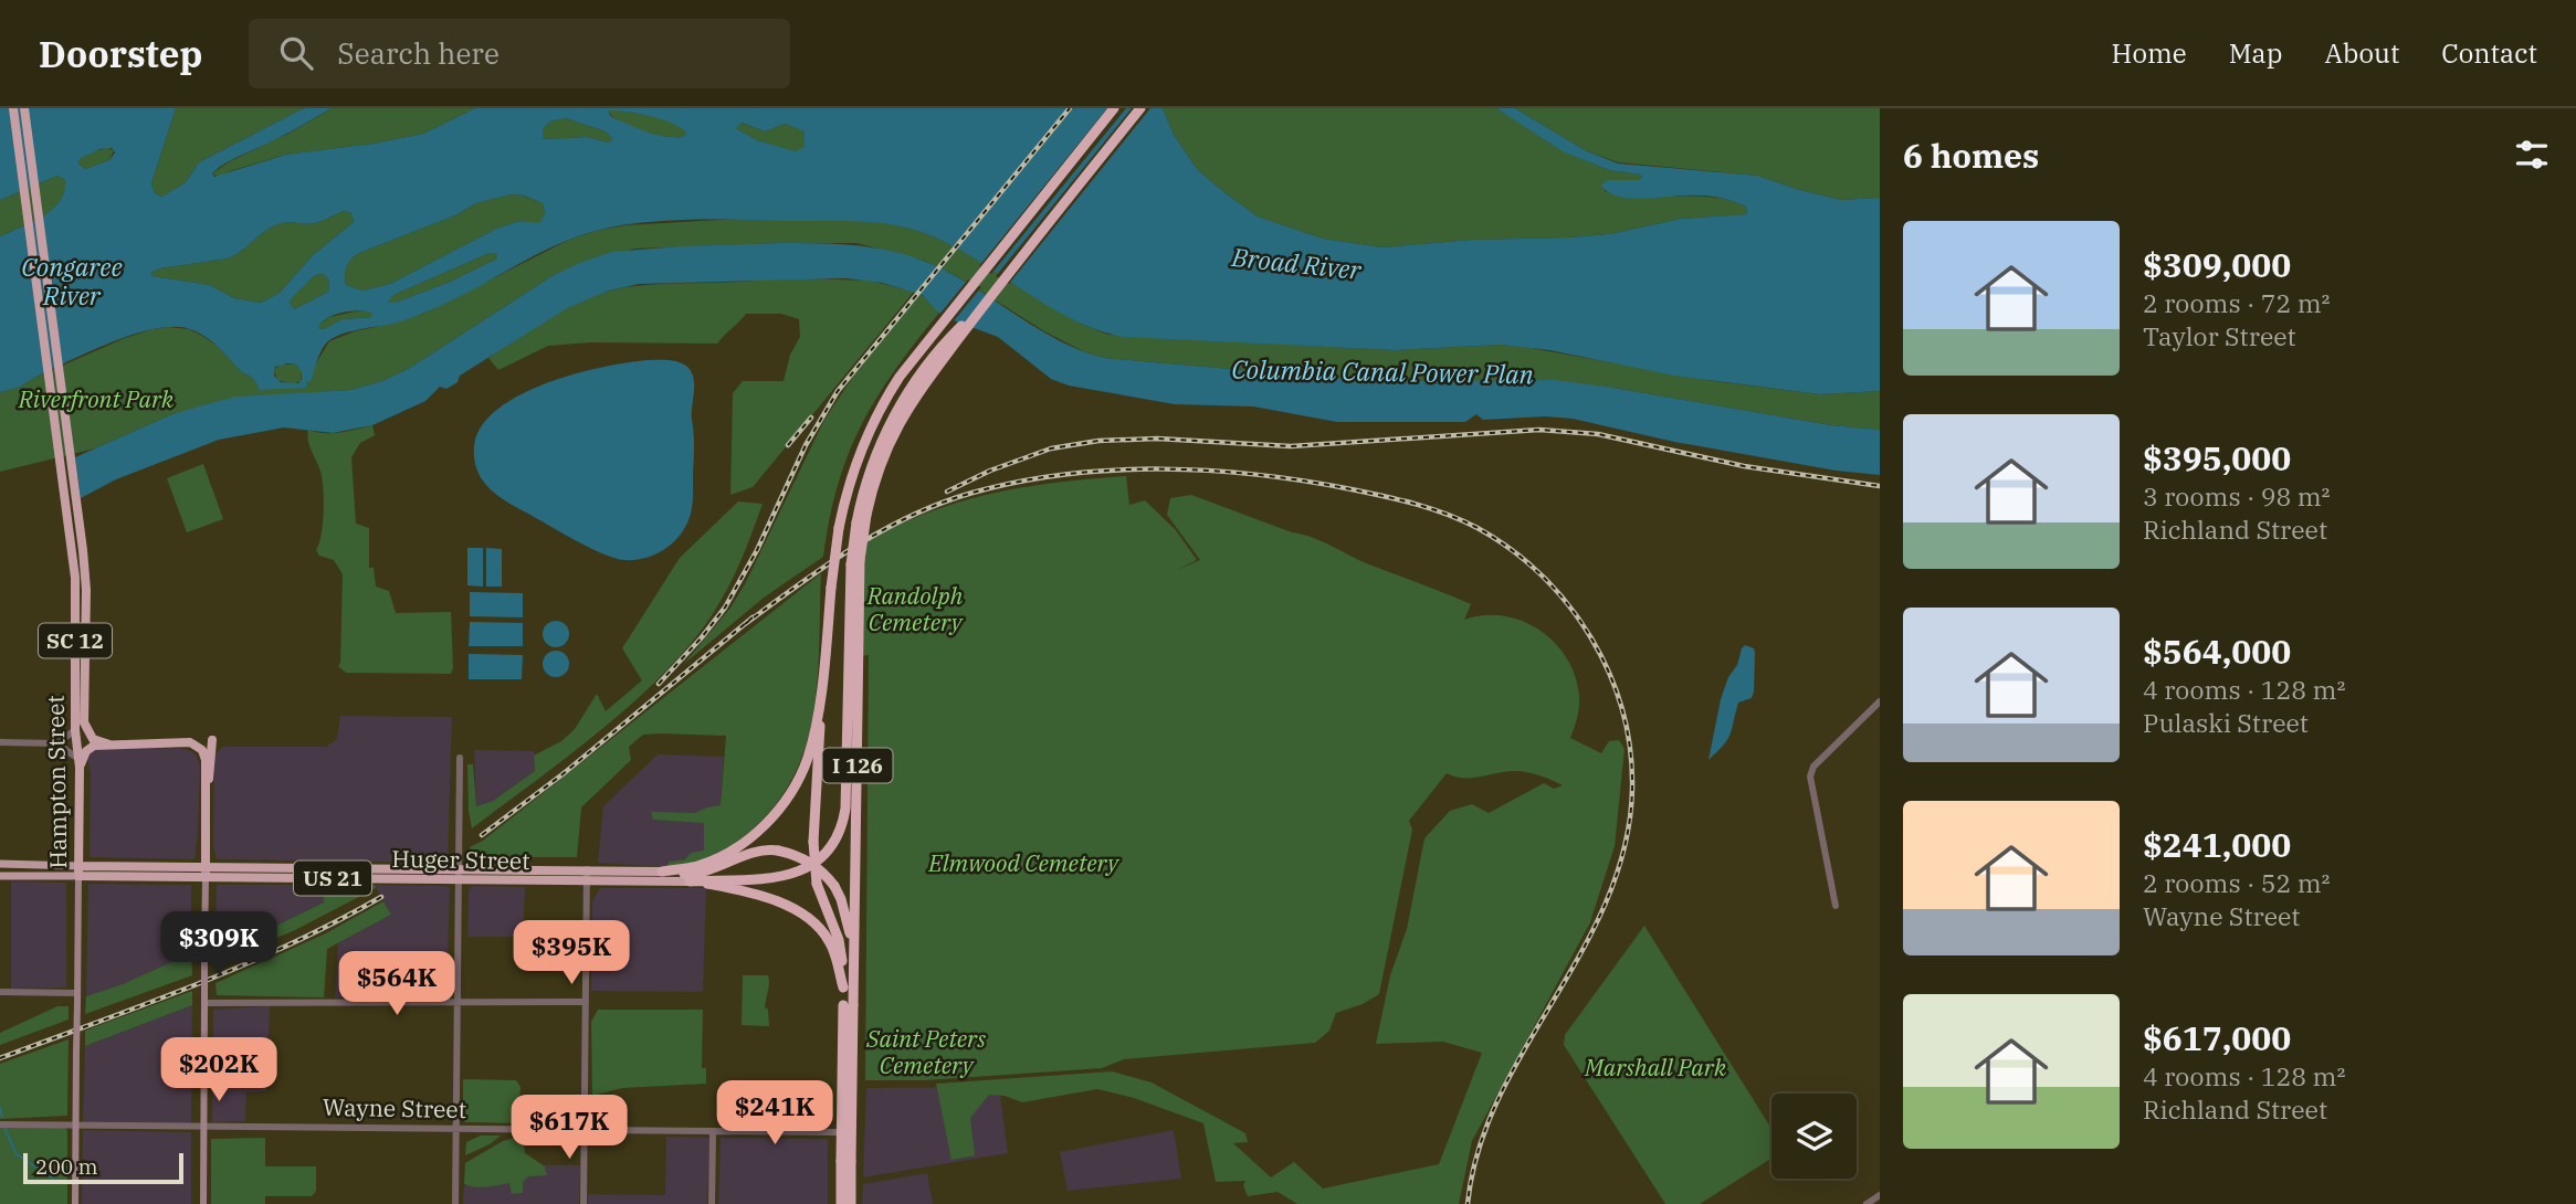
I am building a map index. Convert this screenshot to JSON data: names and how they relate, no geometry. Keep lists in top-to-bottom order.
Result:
{
  "streets": {
    "highway": [
      "SC 12",
      "I 126",
      "Hampton Street",
      "Huger Street",
      "US 21"
    ],
    "street": ["Wayne Street"]
  },
  "crossings": [
    ["SC 12", "Hampton Street"],
    ["I 126", "US 21"],
    ["Hampton Street", "Huger Street"],
    ["Hampton Street", "Wayne Street"],
    ["Huger Street", "US 21"]
  ],
  "water": ["Broad River", "Congaree River", "Columbia Canal Power Plan"],
  "parks": [
    "Riverfront Park",
    "Randolph Cemetery",
    "Elmwood Cemetery",
    "Saint Peters Cemetery",
    "Marshall Park"
  ],
  "scale_bar": "200 m",
  "page": {
    "header": "Doorstep",
    "search": "Search here",
    "nav": [
      "Home",
      "Map",
      "About",
      "Contact"
    ],
    "heading": "6 homes",
    "list": [
      {
        "name": "$309,000",
        "note": "2 rooms · 72 m² · Taylor Street"
      },
      {
        "name": "$395,000",
        "note": "3 rooms · 98 m² · Richland Street"
      },
      {
        "name": "$564,000",
        "note": "4 rooms · 128 m² · Pulaski Street"
      },
      {
        "name": "$241,000",
        "note": "2 rooms · 52 m² · Wayne Street"
      },
      {
        "name": "$617,000",
        "note": "4 rooms · 128 m² · Richland Street"
      }
    ],
    "price": [
      "$309K",
      "$395K",
      "$564K",
      "$202K",
      "$241K",
      "$617K"
    ],
    "scale": "200 m"
  }
}
